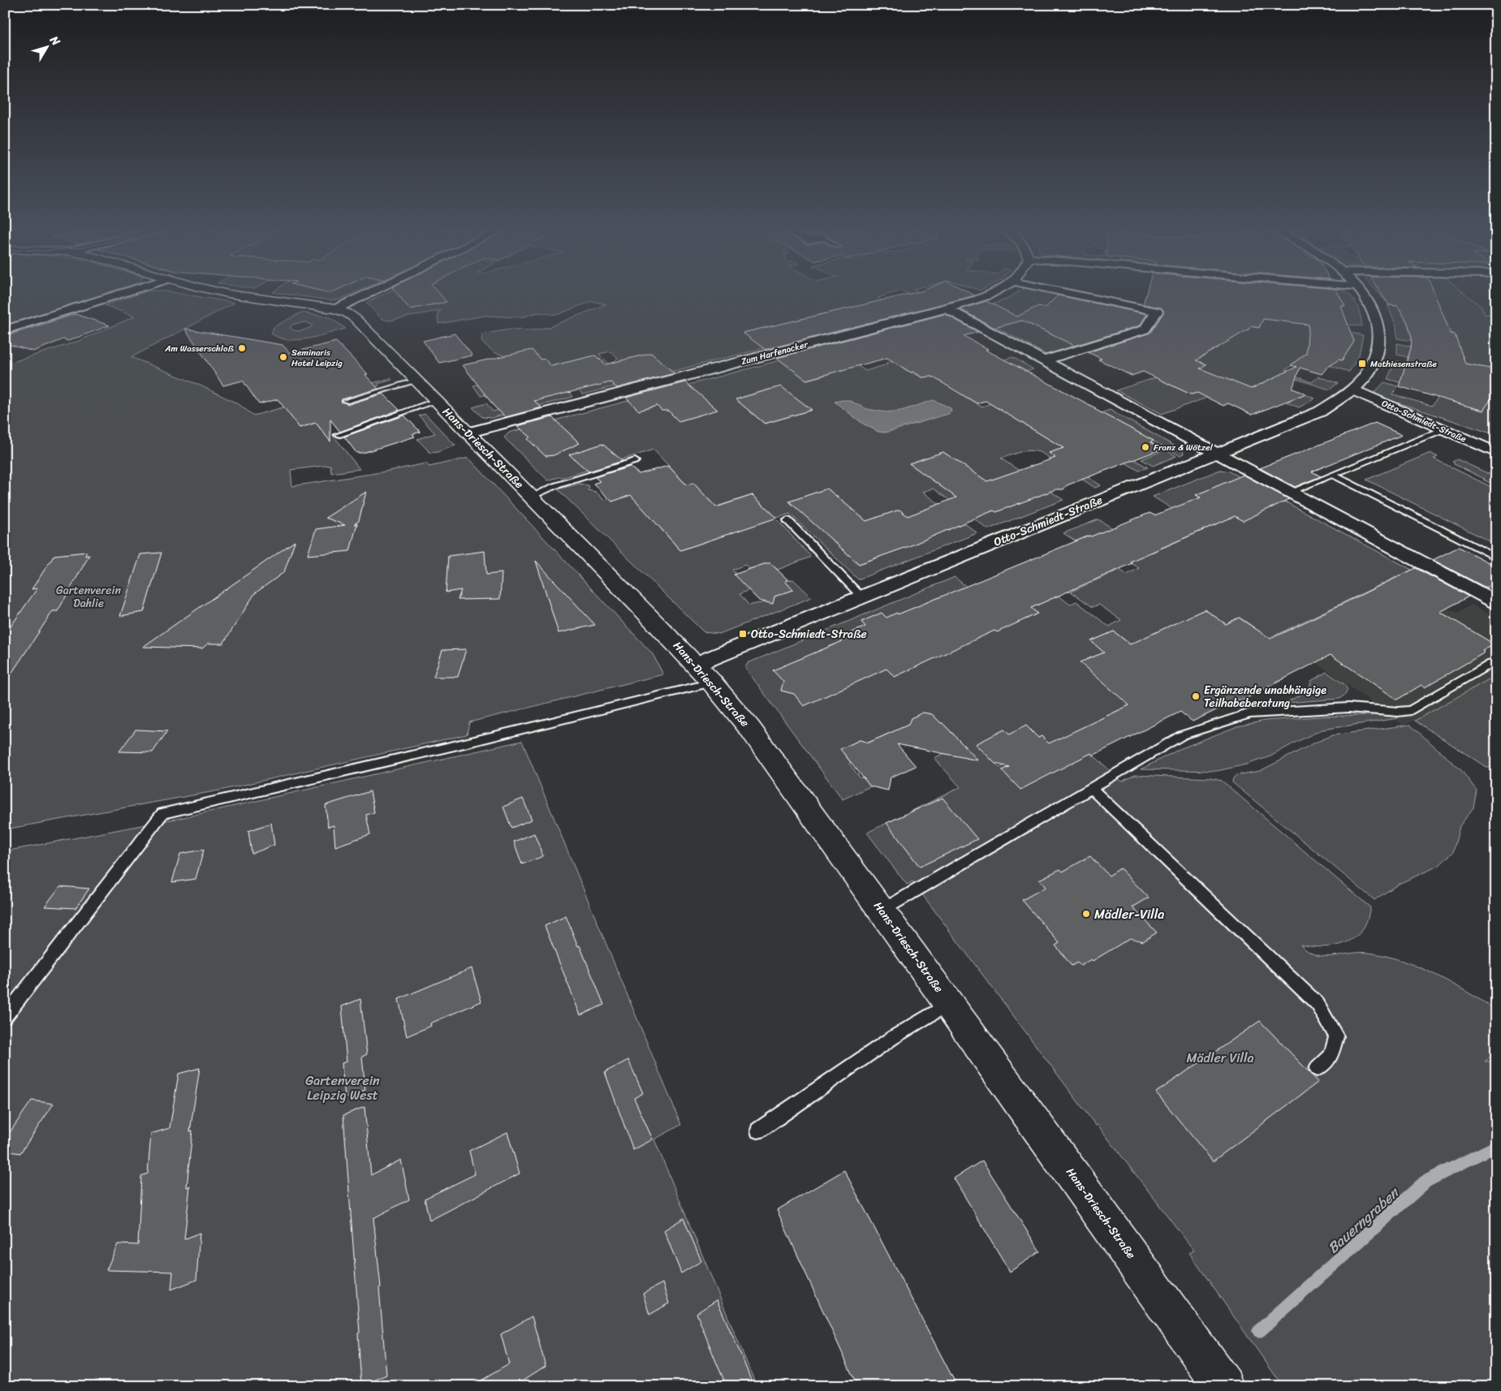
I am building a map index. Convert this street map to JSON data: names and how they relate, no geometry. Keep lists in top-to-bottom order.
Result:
{
  "streets": {
    "main road": ["Hans-Driesch-Straße"],
    "street": ["Zum Harfenacker", "Otto-Schmiedt-Straße"]
  },
  "crossings": [
    ["Zum Harfenacker", "Hans-Driesch-Straße"],
    ["Otto-Schmiedt-Straße", "Hans-Driesch-Straße"]
  ],
  "water": ["Bauerngraben"],
  "parks": ["Gartenverein Dahlie", "Mädler Villa", "Gartenverein Leipzig West"],
  "places": {
    "other": [
      "Am Wasserschloß",
      "Seminaris Hotel Leipzig",
      "Franz & Wötzel",
      "Ergänzende unabhängige Teilhabeberatung",
      "Mädler-Villa"
    ],
    "transit": ["Mathiesenstraße", "Otto-Schmiedt-Straße"]
  },
  "north": "top right"
}
